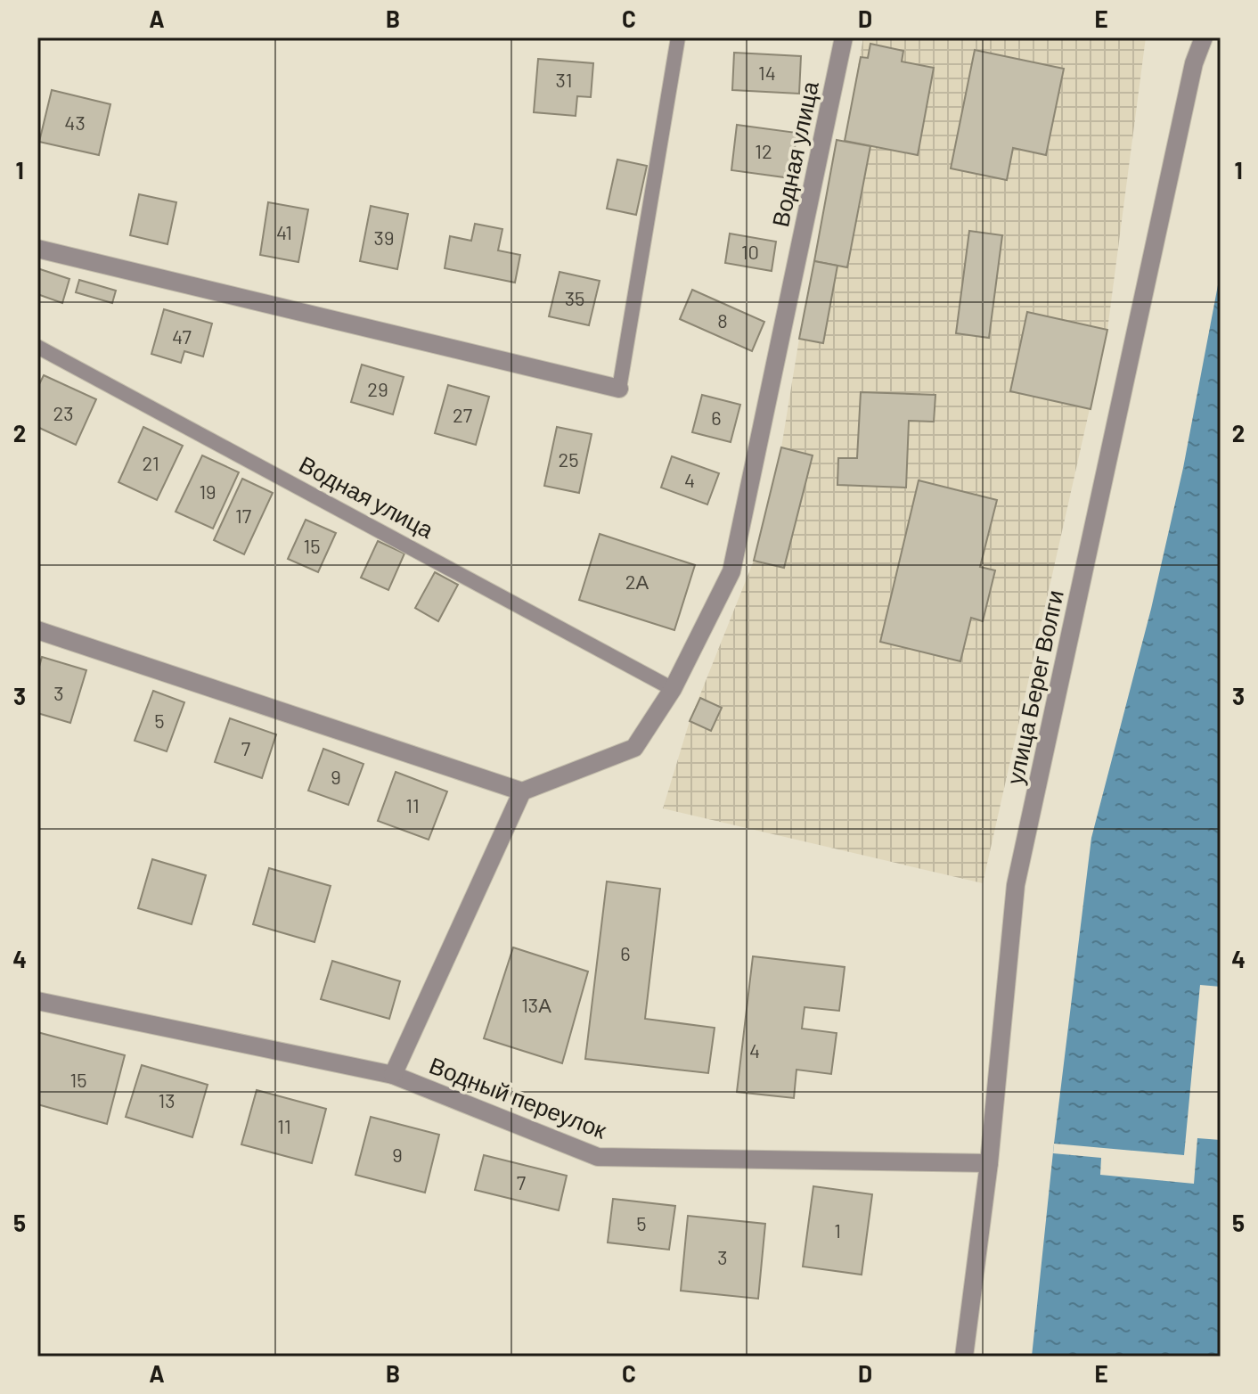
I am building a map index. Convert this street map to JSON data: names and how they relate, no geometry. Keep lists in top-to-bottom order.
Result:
{
  "streets": {
    "street": ["Водная улица", "улица Берег Волги", "Водный переулок"]
  },
  "crossings": [
    ["улица Берег Волги", "Водный переулок"]
  ],
  "house_numbers": [
    "14",
    "31",
    "43",
    "12",
    "41",
    "39",
    "10",
    "35",
    "8",
    "47",
    "29",
    "23",
    "27",
    "6",
    "25",
    "21",
    "4",
    "19",
    "17",
    "15",
    "2А",
    "3",
    "5",
    "7",
    "9",
    "11",
    "6",
    "13А",
    "4",
    "15",
    "13",
    "11",
    "9",
    "7",
    "5",
    "1",
    "3"
  ],
  "grid": {
    "columns": [
      "A",
      "B",
      "C",
      "D",
      "E"
    ],
    "rows": [
      "1",
      "2",
      "3",
      "4",
      "5"
    ]
  }
}
